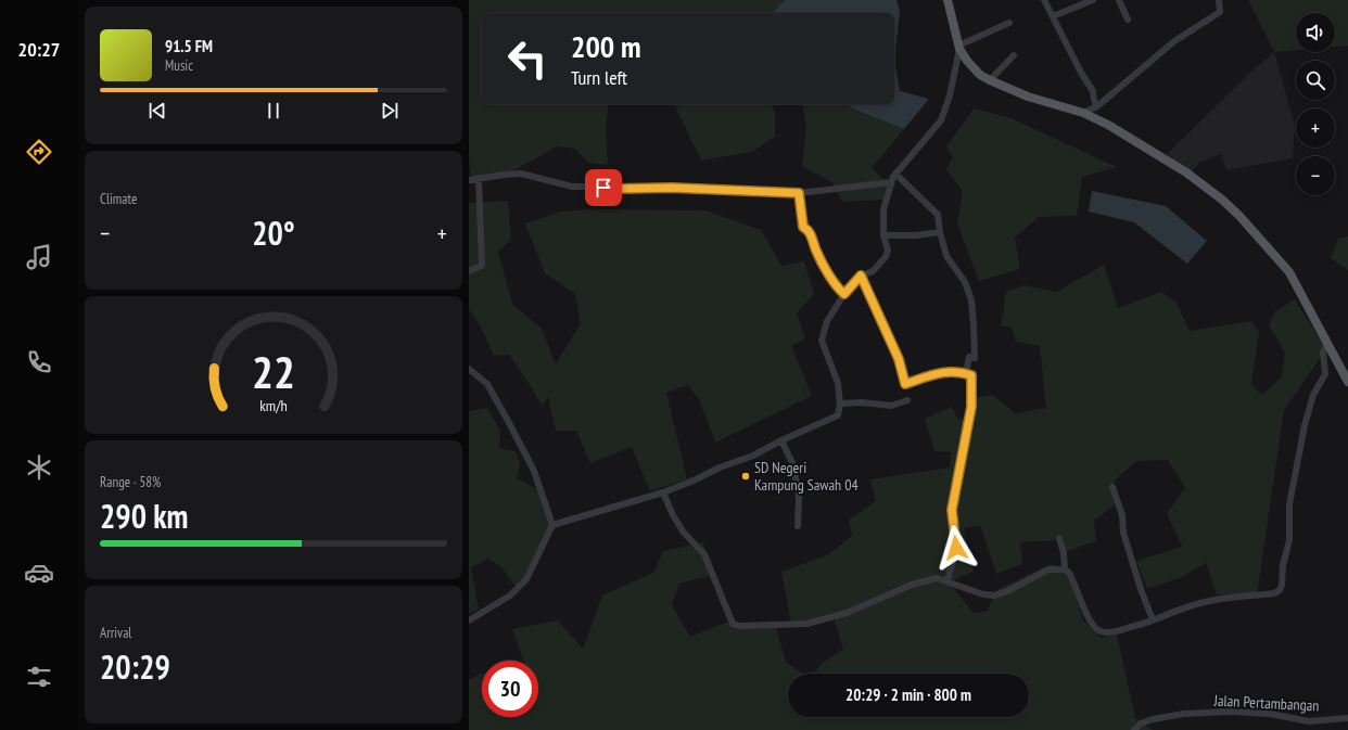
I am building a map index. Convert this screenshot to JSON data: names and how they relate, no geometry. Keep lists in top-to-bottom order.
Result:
{
  "streets": {
    "street": ["Jalan Pertambangan"]
  },
  "places": ["SD Negeri Kampung Sawah 04"],
  "page": {
    "tabs": "20:27",
    "map_buttons": ["+", "−"],
    "turn": ["200 m", "Turn left"],
    "song": ["91.5 FM", "Music"],
    "tile": [
      "Climate",
      ["Range · 58%", "290 km"],
      ["Arrival", "20:29"]
    ],
    "heat": ["−", "20°", "+"],
    "limit": "30",
    "trip": "20:29 · 2 min · 800 m",
    "gauge": ["22", "km/h"]
  }
}
